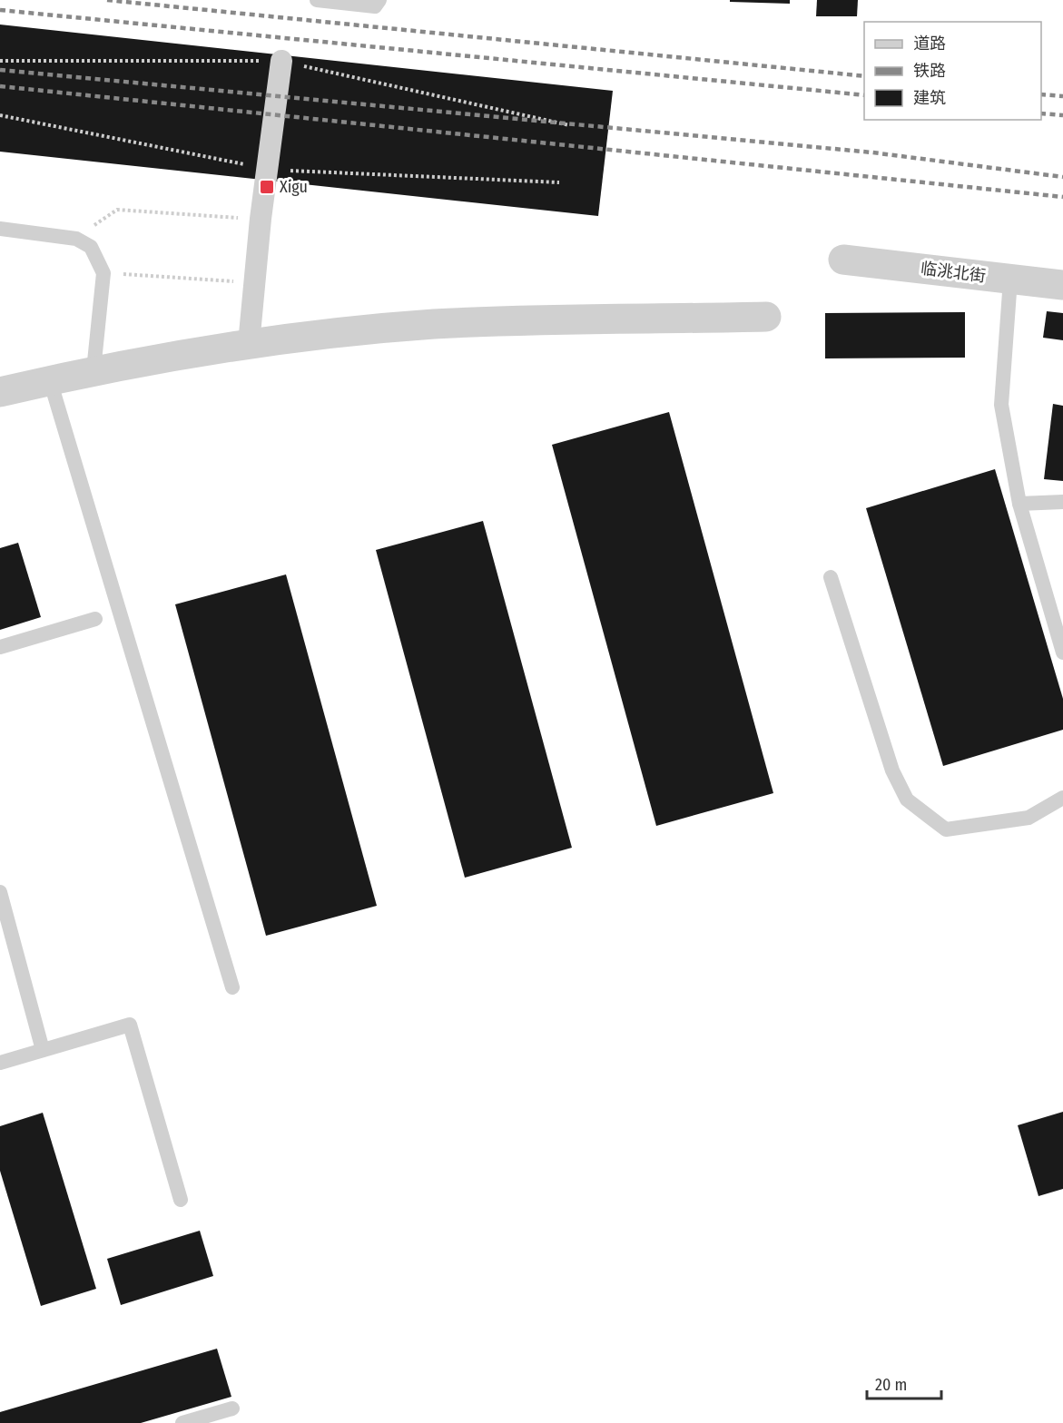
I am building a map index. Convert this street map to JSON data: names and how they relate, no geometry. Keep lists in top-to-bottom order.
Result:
{
  "streets": {
    "street": ["临洮北街"]
  },
  "places": {
    "transit": ["Xigu"]
  },
  "legend": ["道路", "铁路", "建筑"],
  "scale_bar": "20 m"
}
